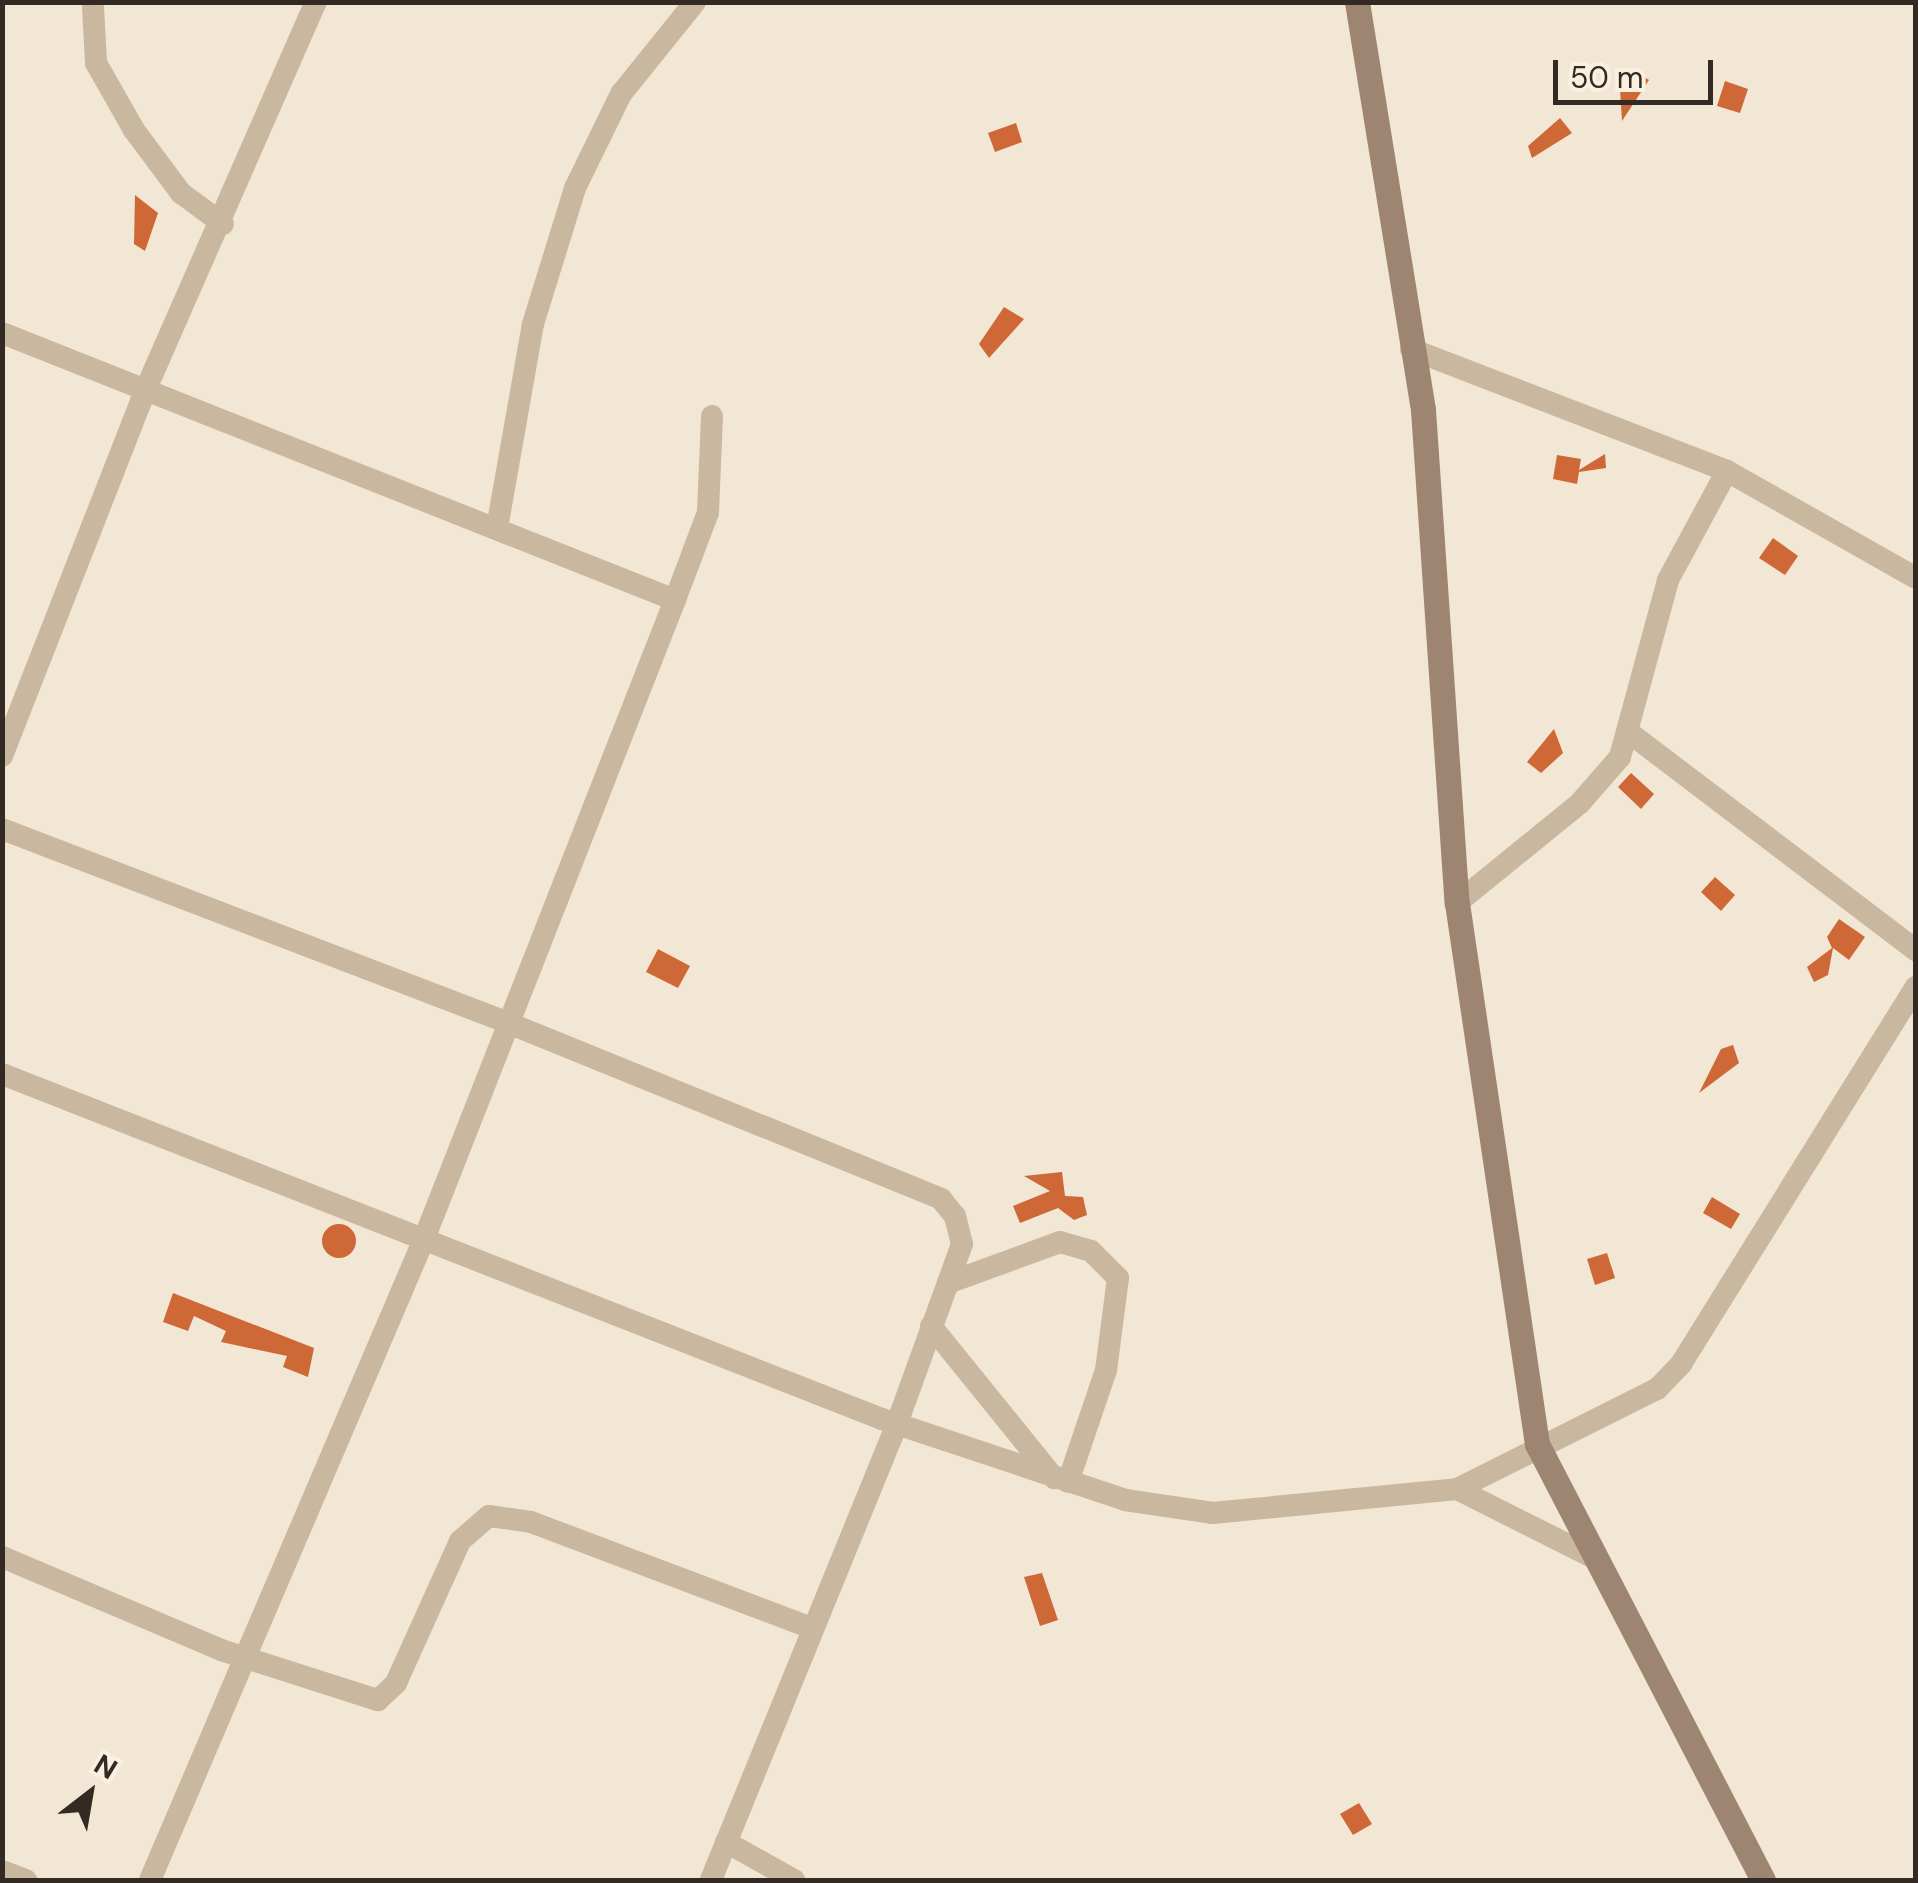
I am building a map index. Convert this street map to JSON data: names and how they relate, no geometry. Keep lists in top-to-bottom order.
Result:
{
  "scale_bar": "50 m",
  "north": "top right"
}
